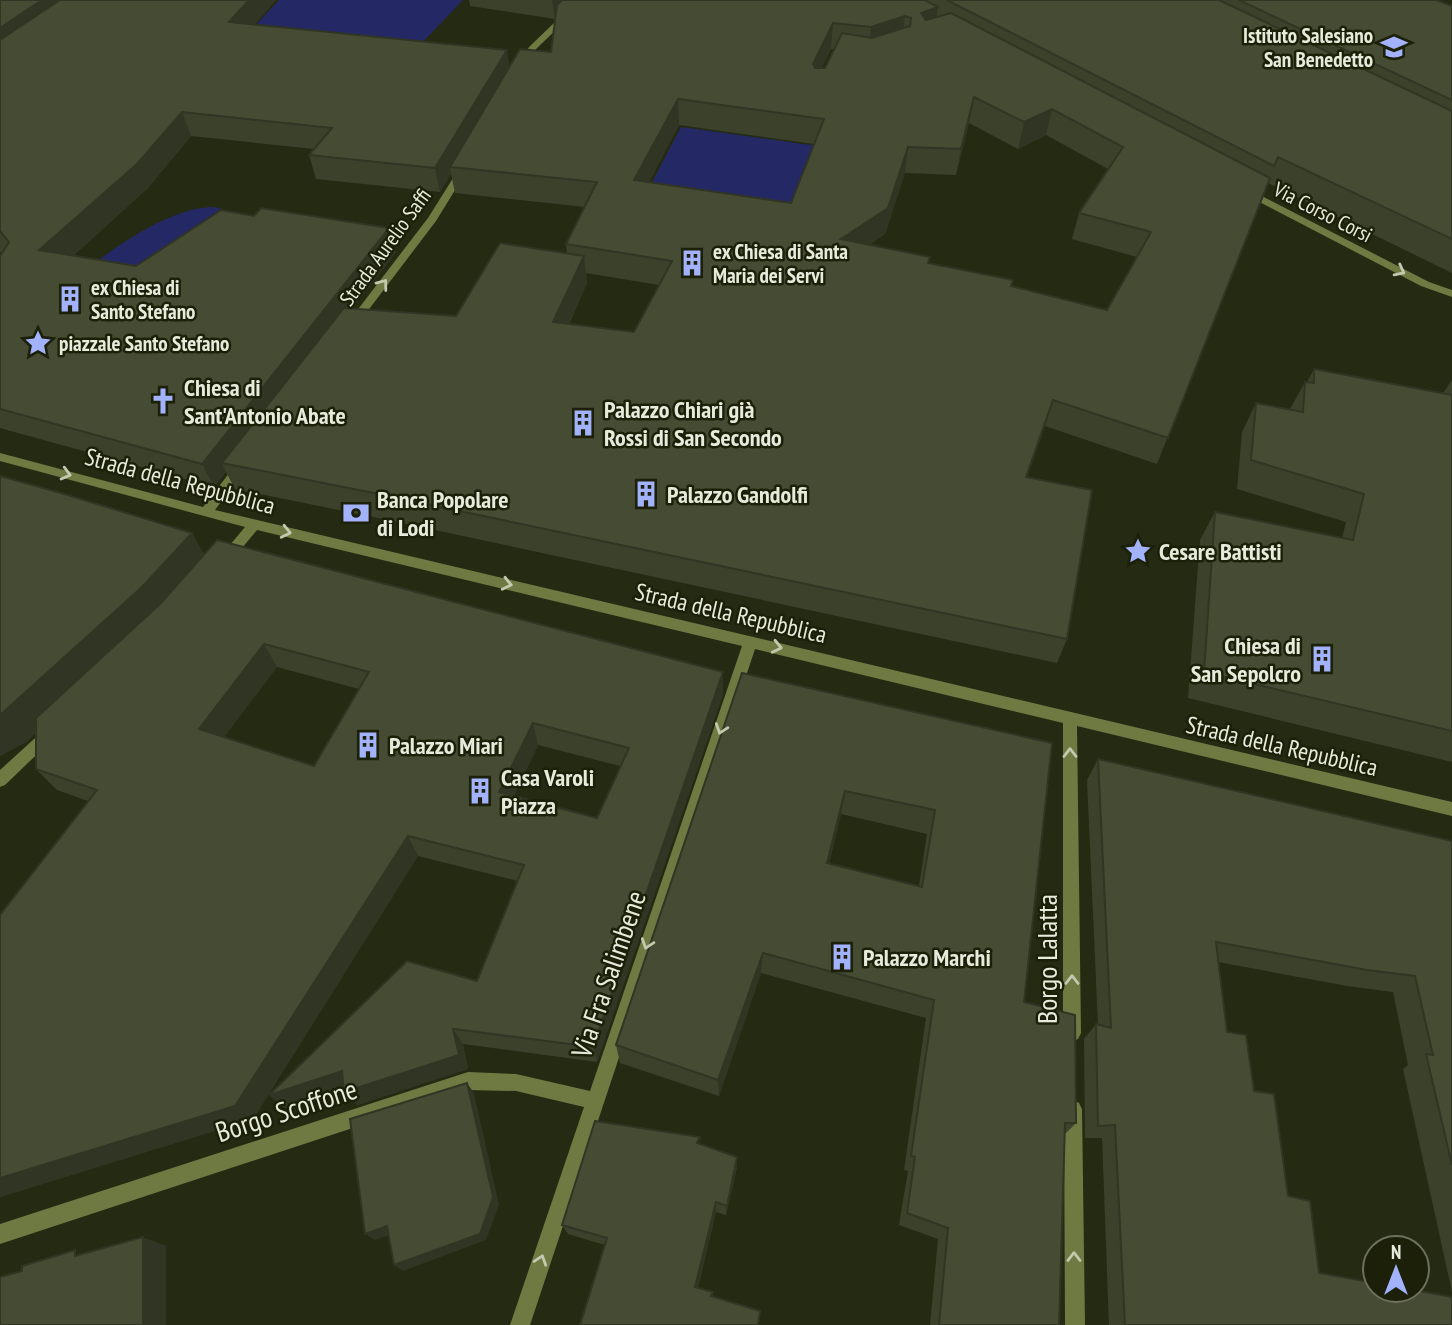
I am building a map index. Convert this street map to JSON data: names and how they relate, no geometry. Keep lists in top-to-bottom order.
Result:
{
  "streets": {
    "street": [
      "Via Corso Corsi",
      "Strada Aurelio Saffi",
      "Strada della Repubblica",
      "Borgo Lalatta",
      "Via Fra Salimbene",
      "Borgo Scoffone"
    ]
  },
  "crossings": [
    ["Strada della Repubblica", "Borgo Lalatta"],
    ["Strada della Repubblica", "Via Fra Salimbene"],
    ["Via Fra Salimbene", "Borgo Scoffone"]
  ],
  "one_way": [
    "Via Corso Corsi",
    "Strada Aurelio Saffi",
    "Strada della Repubblica",
    "Borgo Lalatta"
  ],
  "places": {
    "school or university": ["Istituto Salesiano San Benedetto"],
    "building": [
      "ex Chiesa di Santa Maria dei Servi",
      "ex Chiesa di Santo Stefano",
      "Palazzo Chiari già Rossi di San Secondo",
      "Palazzo Gandolfi",
      "Chiesa di San Sepolcro",
      "Palazzo Miari",
      "Casa Varoli Piazza",
      "Palazzo Marchi"
    ],
    "place": ["piazzale Santo Stefano", "Cesare Battisti"],
    "church": ["Chiesa di Sant'Antonio Abate"],
    "bank": ["Banca Popolare di Lodi"]
  },
  "north": "top"
}
